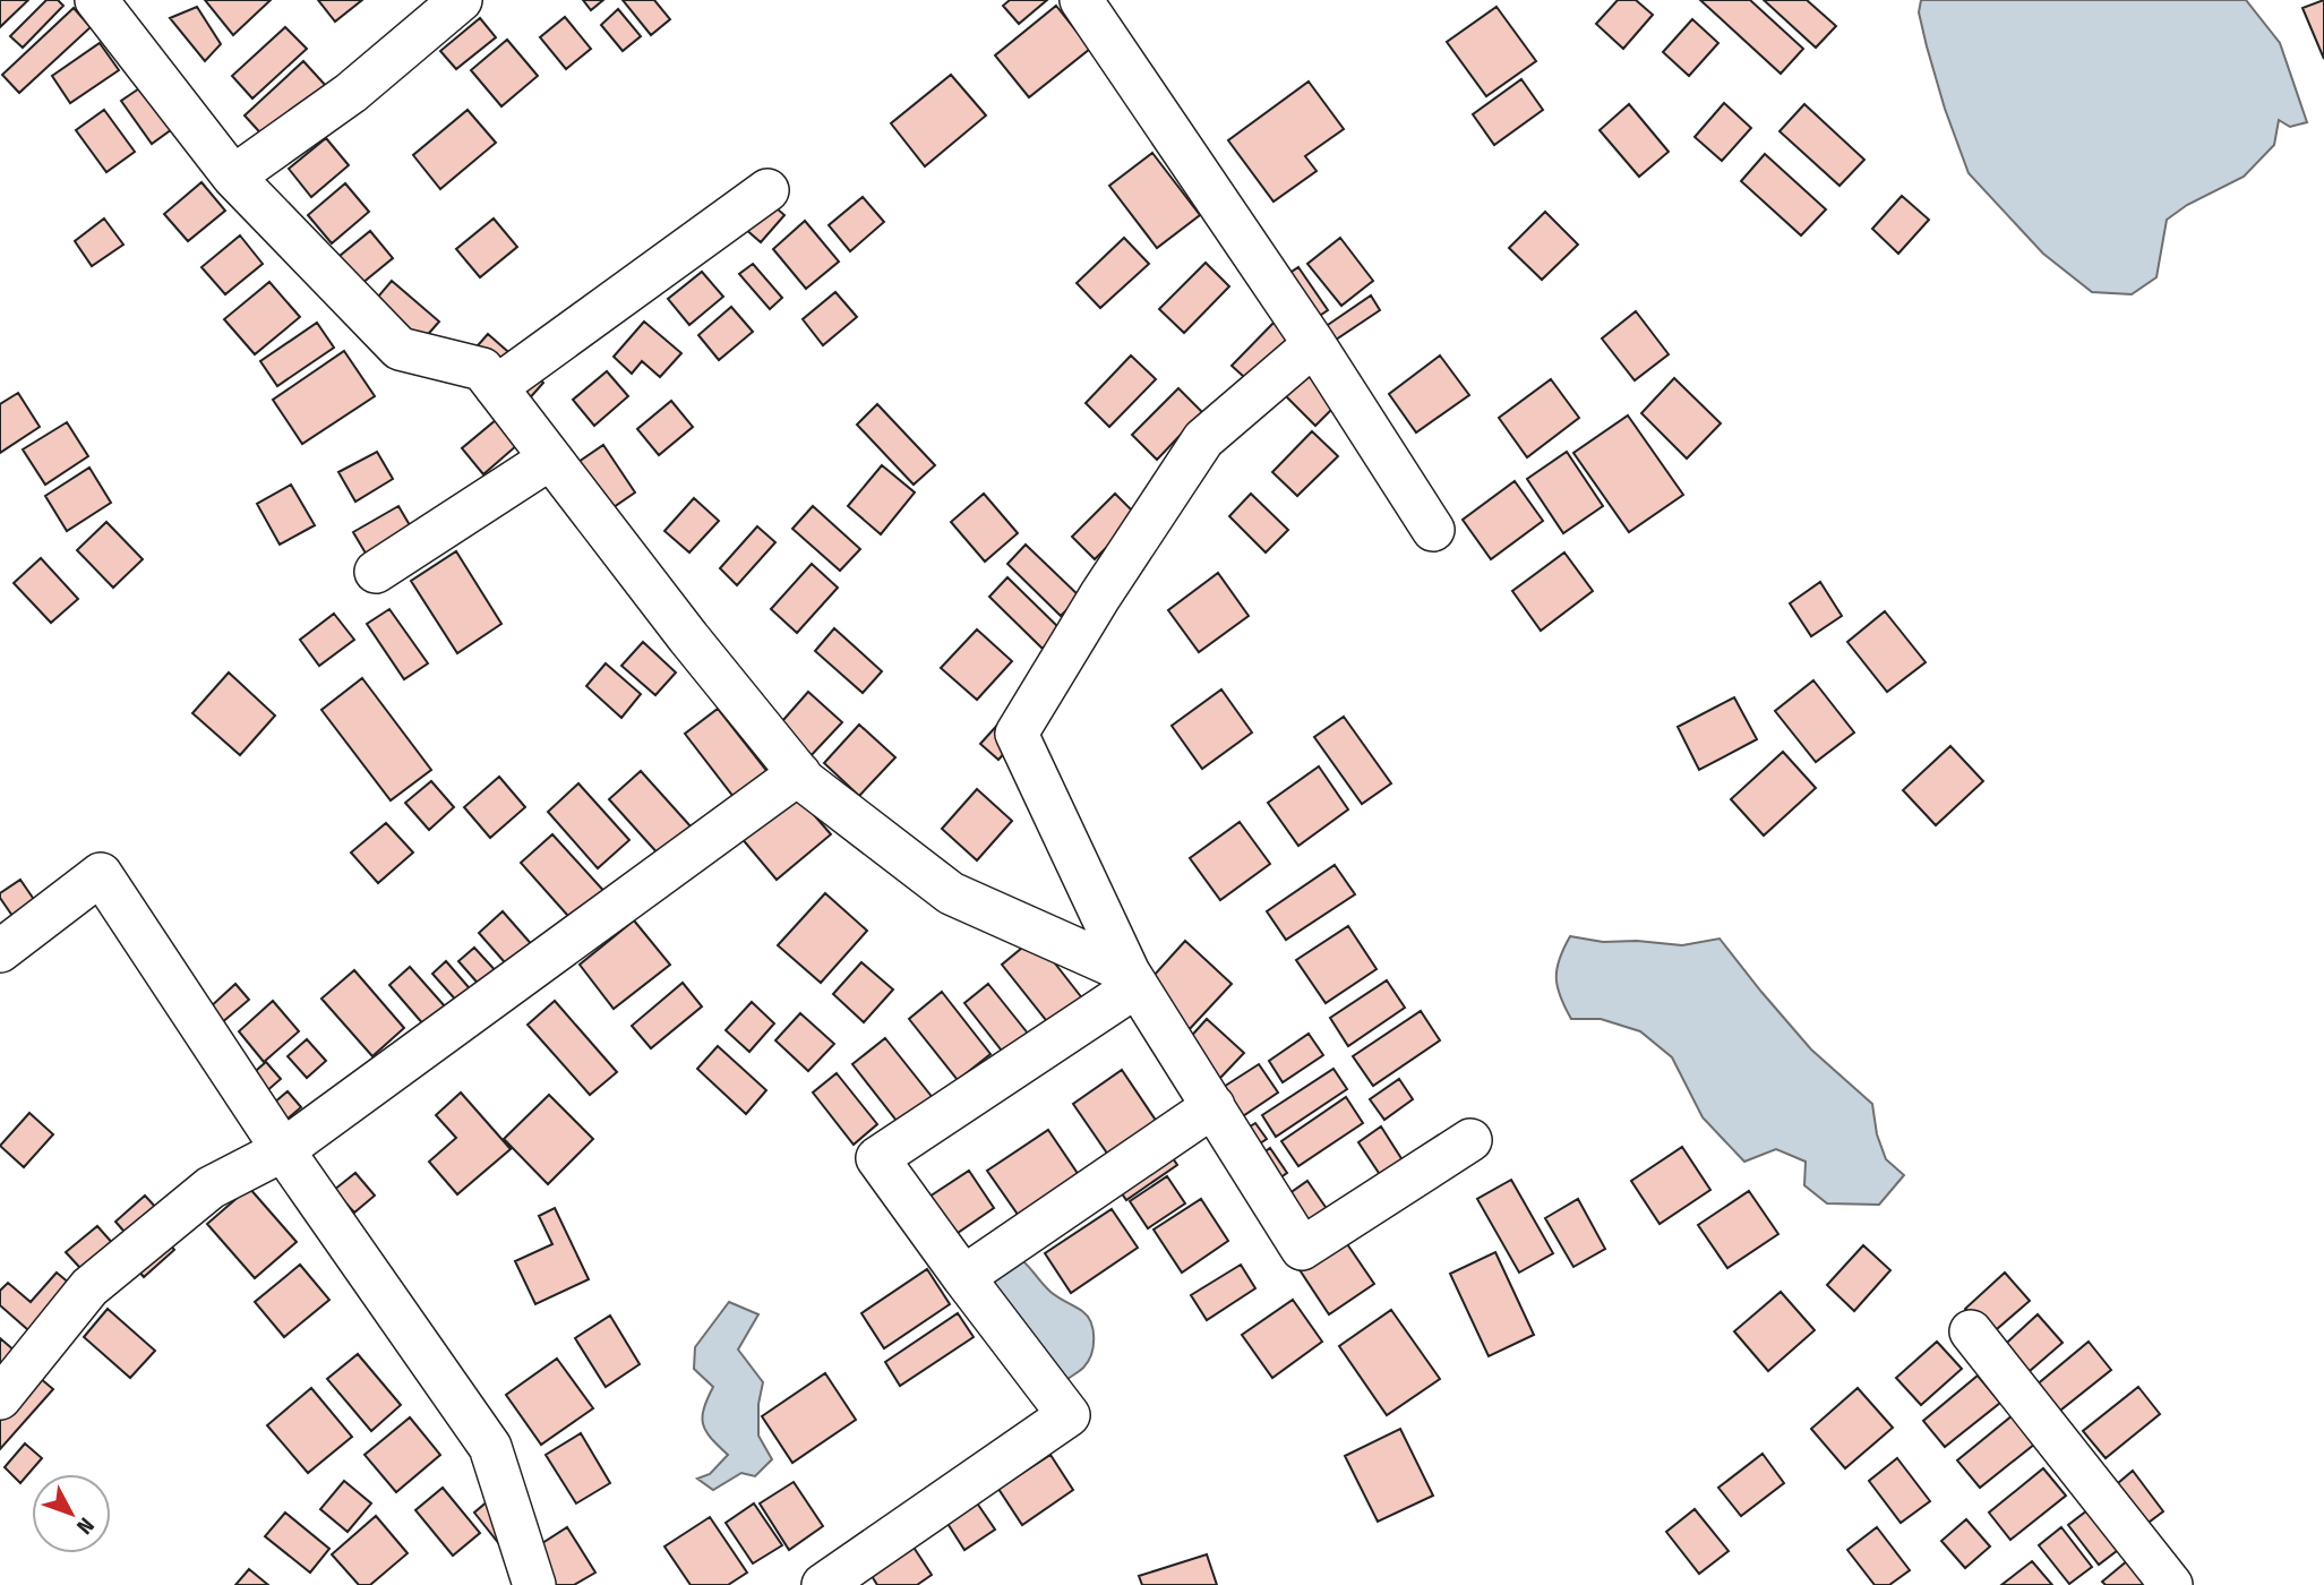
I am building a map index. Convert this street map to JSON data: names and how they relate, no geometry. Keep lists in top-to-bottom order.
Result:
{
  "north": "bottom right"
}
